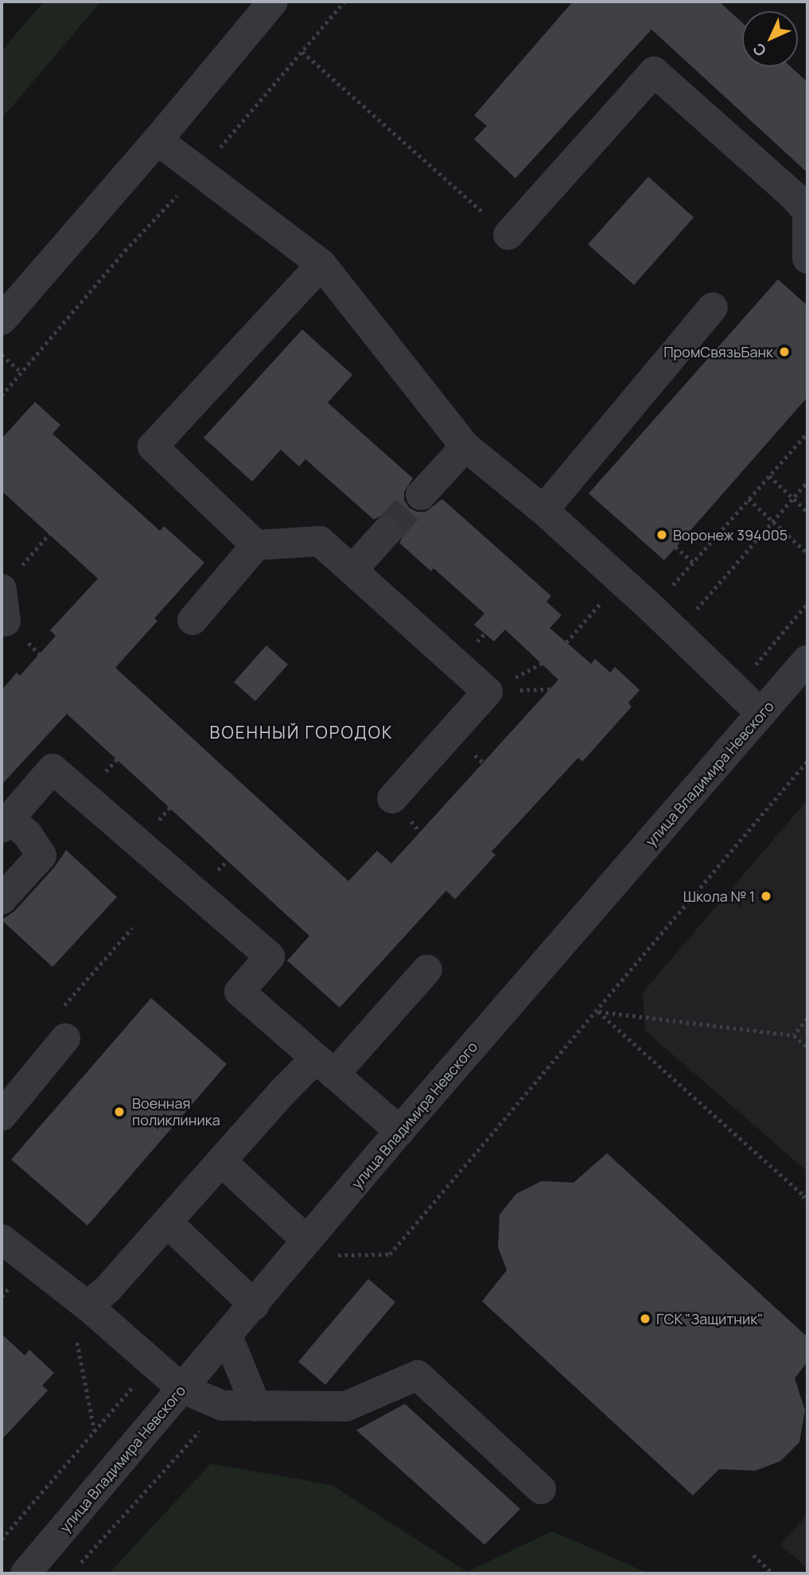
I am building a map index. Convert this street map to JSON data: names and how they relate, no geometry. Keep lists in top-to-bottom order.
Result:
{
  "streets": {
    "street": ["улица Владимира Невского"]
  },
  "districts": ["ВОЕННЫЙ ГОРОДОК"],
  "places": [
    "ПромСвязьБанк",
    "Воронеж 394005",
    "Школа № 1",
    "Военная поликлиника",
    "ГСК \"Защитник\""
  ],
  "north": "bottom left"
}
